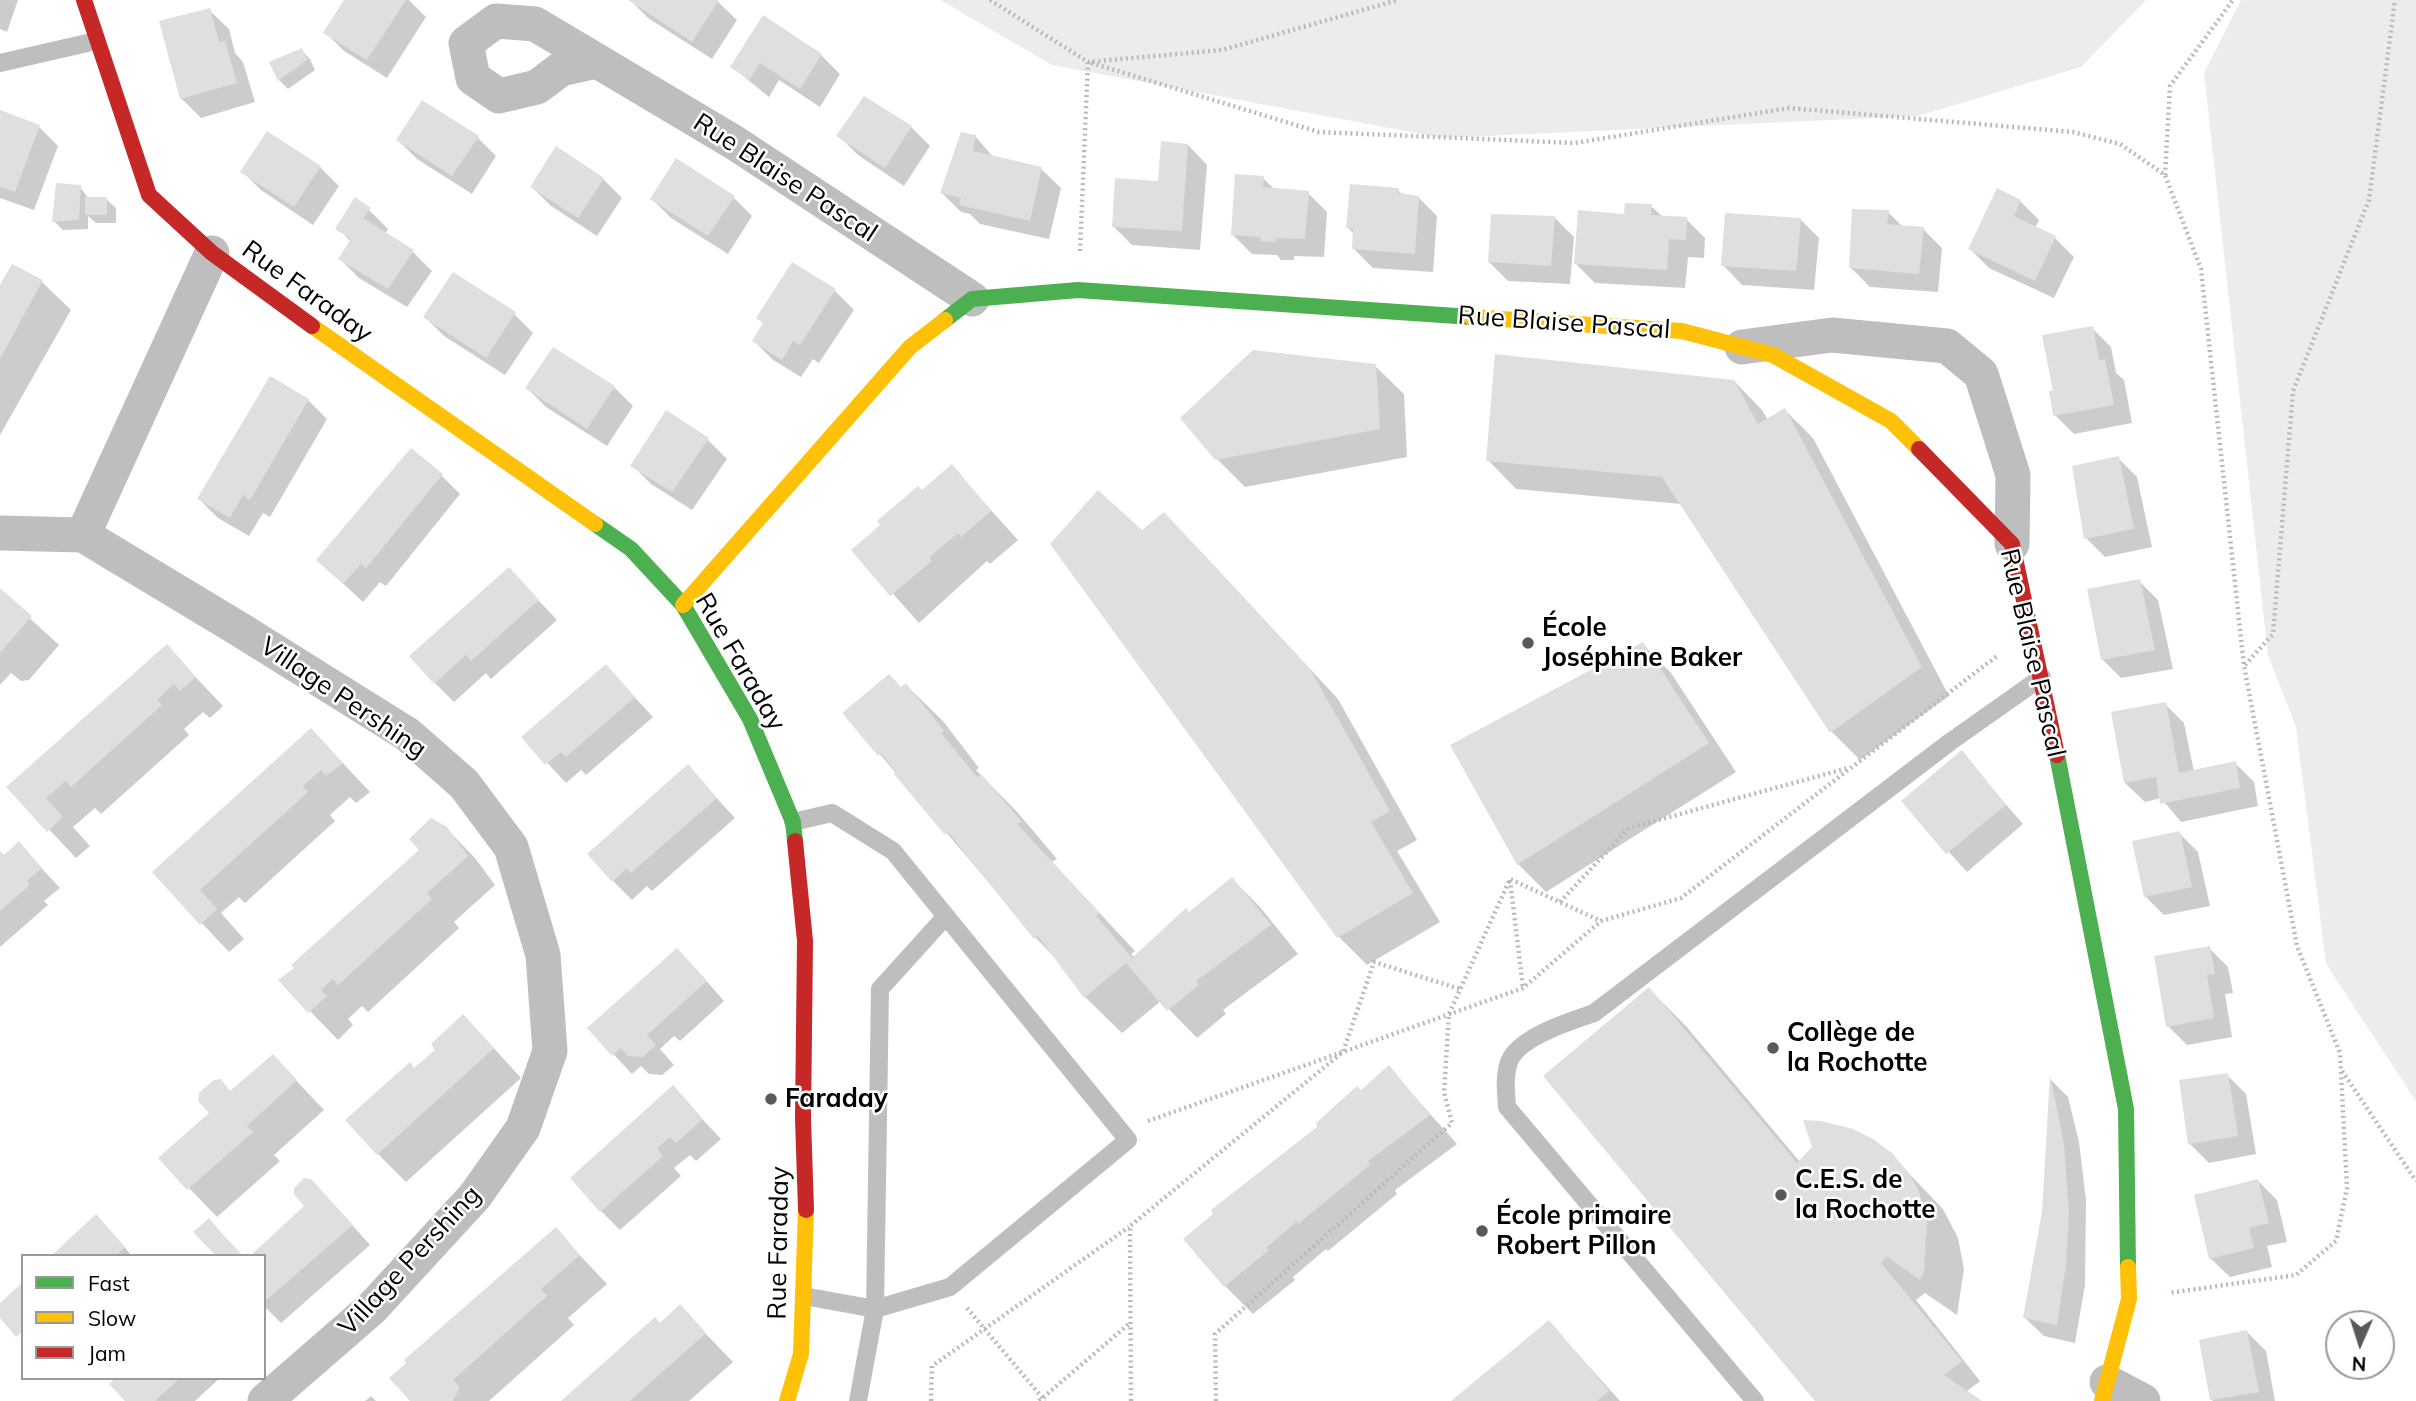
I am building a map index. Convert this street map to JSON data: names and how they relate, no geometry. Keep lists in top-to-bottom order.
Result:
{
  "streets": {
    "street": ["Rue Blaise Pascal", "Rue Faraday", "Village Pershing"]
  },
  "places": [
    "École Joséphine Baker",
    "Collège de la Rochotte",
    "Faraday",
    "C.E.S. de la Rochotte",
    "École primaire Robert Pillon"
  ],
  "legend": ["Fast", "Slow", "Jam"],
  "north": "bottom"
}
